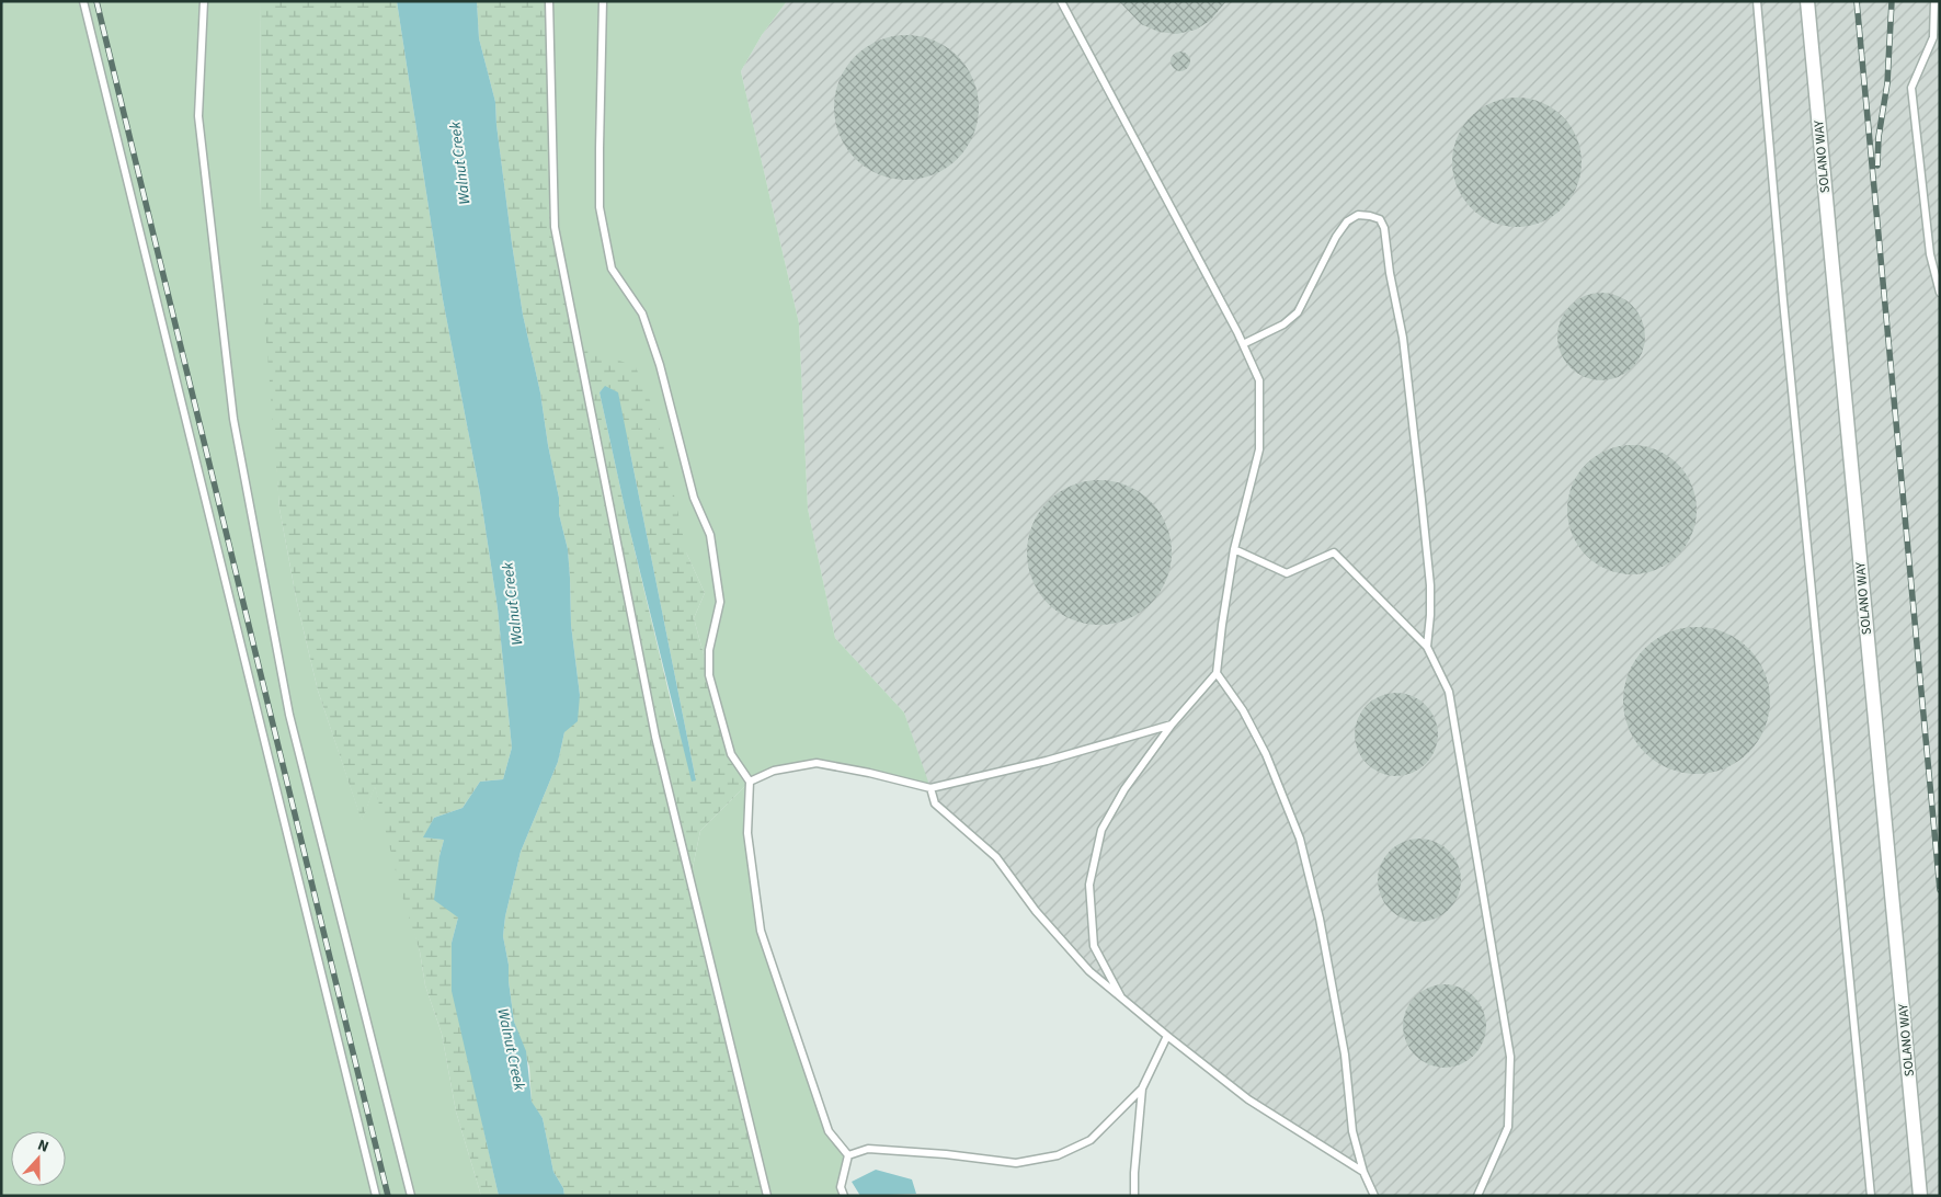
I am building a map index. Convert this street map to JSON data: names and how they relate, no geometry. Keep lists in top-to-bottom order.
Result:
{
  "streets": {
    "street": ["SOLANO WAY"]
  },
  "water": ["Walnut Creek"],
  "north": "top"
}
